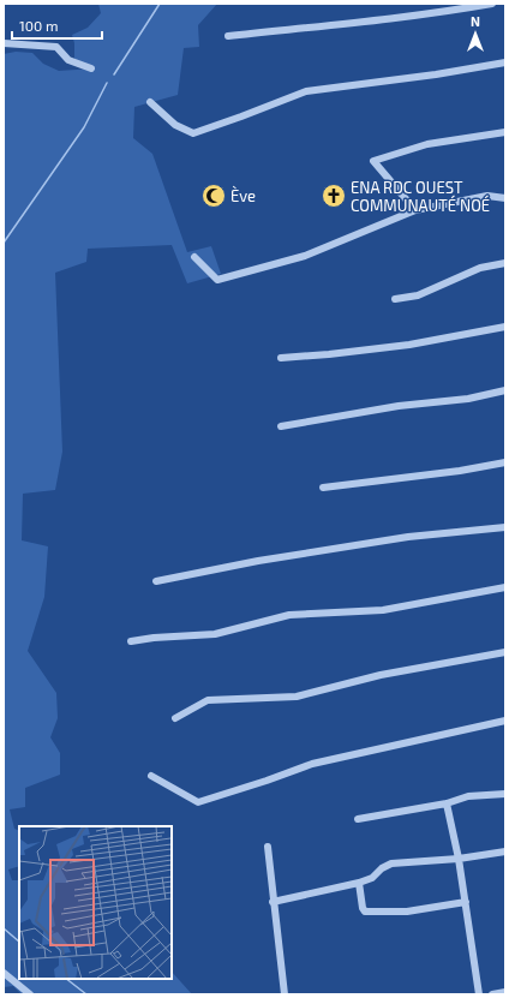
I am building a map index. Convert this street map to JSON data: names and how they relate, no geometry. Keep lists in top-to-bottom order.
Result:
{
  "places": {
    "mosque": ["Ève"],
    "church": ["ENA RDC OUEST COMMUNAUTÉ NOÉ"]
  },
  "scale_bar": "100 m",
  "north": "top"
}
